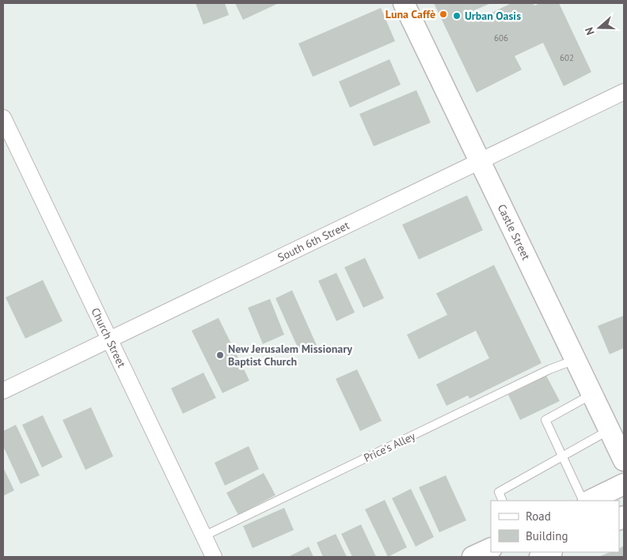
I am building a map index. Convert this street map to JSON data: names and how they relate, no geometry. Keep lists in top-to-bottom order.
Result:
{
  "streets": {
    "street": ["Castle Street", "South 6th Street", "Church Street"],
    "lane": ["Price's Alley"]
  },
  "crossings": [
    ["Castle Street", "South 6th Street"],
    ["Castle Street", "Price's Alley"],
    ["South 6th Street", "Church Street"],
    ["Church Street", "Price's Alley"]
  ],
  "places": ["Luna Caffè", "Urban Oasis", "New Jerusalem Missionary Baptist Church"],
  "house_numbers": ["606", "602"],
  "legend": ["Road", "Building"],
  "north": "left"
}
